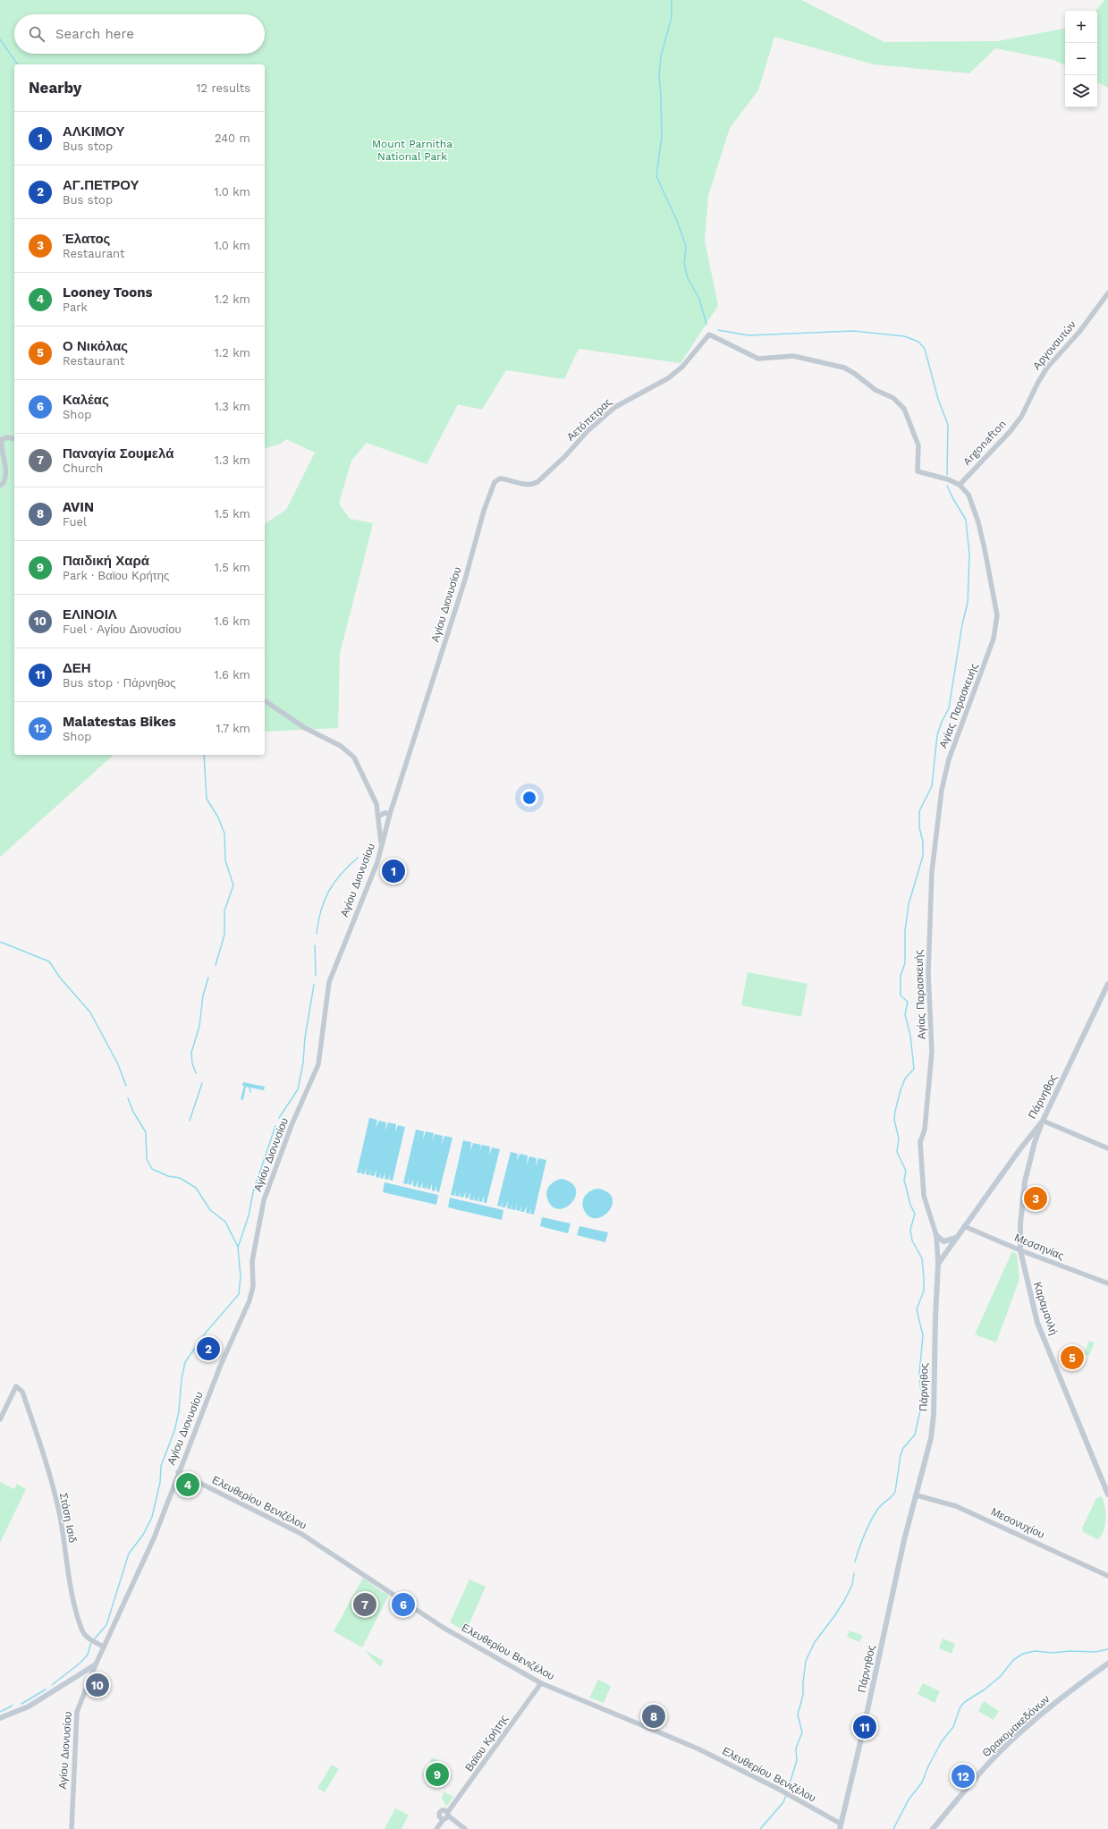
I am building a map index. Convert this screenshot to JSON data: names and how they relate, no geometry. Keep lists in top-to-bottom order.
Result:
{
  "streets": {
    "main road": ["Πάρνηθος", "Καραμανλή", "Θρακομακεδόνων"],
    "street": [
      "Αργοναυτών",
      "Αετόπετρας",
      "Argonafton",
      "Αγίου Διονυσίου",
      "Αγίας Παρασκευής",
      "Μεσσηνίας",
      "Ελευθερίου Βενιζέλου",
      "Στάση Ισιδ",
      "Μεσονυχίου",
      "Βαϊου Κρήτης"
    ]
  },
  "crossings": [
    ["Αργοναυτών", "Argonafton"],
    ["Αετόπετρας", "Argonafton"],
    ["Αετόπετρας", "Αγίου Διονυσίου"],
    ["Αετόπετρας", "Αγίας Παρασκευής"],
    ["Argonafton", "Αγίας Παρασκευής"],
    ["Αγίου Διονυσίου", "Ελευθερίου Βενιζέλου"],
    ["Αγίου Διονυσίου", "Στάση Ισιδ"],
    ["Αγίας Παρασκευής", "Πάρνηθος"],
    ["Πάρνηθος", "Μεσσηνίας"],
    ["Πάρνηθος", "Καραμανλή"],
    ["Πάρνηθος", "Ελευθερίου Βενιζέλου"],
    ["Πάρνηθος", "Μεσονυχίου"],
    ["Μεσσηνίας", "Καραμανλή"],
    ["Ελευθερίου Βενιζέλου", "Βαϊου Κρήτης"]
  ],
  "parks": ["Mount Parnitha National Park"],
  "page": {
    "map_buttons": ["+", "−"],
    "search": "Search here",
    "heading": ["Nearby", "12 results"],
    "list": [
      {
        "mark": "1",
        "name": "ΑΛΚΙΜΟΥ",
        "note": "Bus stop",
        "value": "240 m"
      },
      {
        "mark": "2",
        "name": "ΑΓ.ΠΕΤΡΟΥ",
        "note": "Bus stop",
        "value": "1.0 km"
      },
      {
        "mark": "3",
        "name": "Έλατος",
        "note": "Restaurant",
        "value": "1.0 km"
      },
      {
        "mark": "4",
        "name": "Looney Toons",
        "note": "Park",
        "value": "1.2 km"
      },
      {
        "mark": "5",
        "name": "Ο Νικόλας",
        "note": "Restaurant",
        "value": "1.2 km"
      },
      {
        "mark": "6",
        "name": "Καλέας",
        "note": "Shop",
        "value": "1.3 km"
      },
      {
        "mark": "7",
        "name": "Παναγία Σουμελά",
        "note": "Church",
        "value": "1.3 km"
      },
      {
        "mark": "8",
        "name": "AVIN",
        "note": "Fuel",
        "value": "1.5 km"
      },
      {
        "mark": "9",
        "name": "Παιδική Χαρά",
        "note": "Park · Βαϊου Κρήτης",
        "value": "1.5 km"
      },
      {
        "mark": "10",
        "name": "ΕΛΙΝΟΙΛ",
        "note": "Fuel · Αγίου Διονυσίου",
        "value": "1.6 km"
      },
      {
        "mark": "11",
        "name": "ΔΕΗ",
        "note": "Bus stop · Πάρνηθος",
        "value": "1.6 km"
      },
      {
        "mark": "12",
        "name": "Malatestas Bikes",
        "note": "Shop",
        "value": "1.7 km"
      }
    ],
    "pins": [
      "1",
      "3",
      "2",
      "5",
      "4",
      "6",
      "7",
      "10",
      "8",
      "11",
      "9",
      "12"
    ]
  }
}
